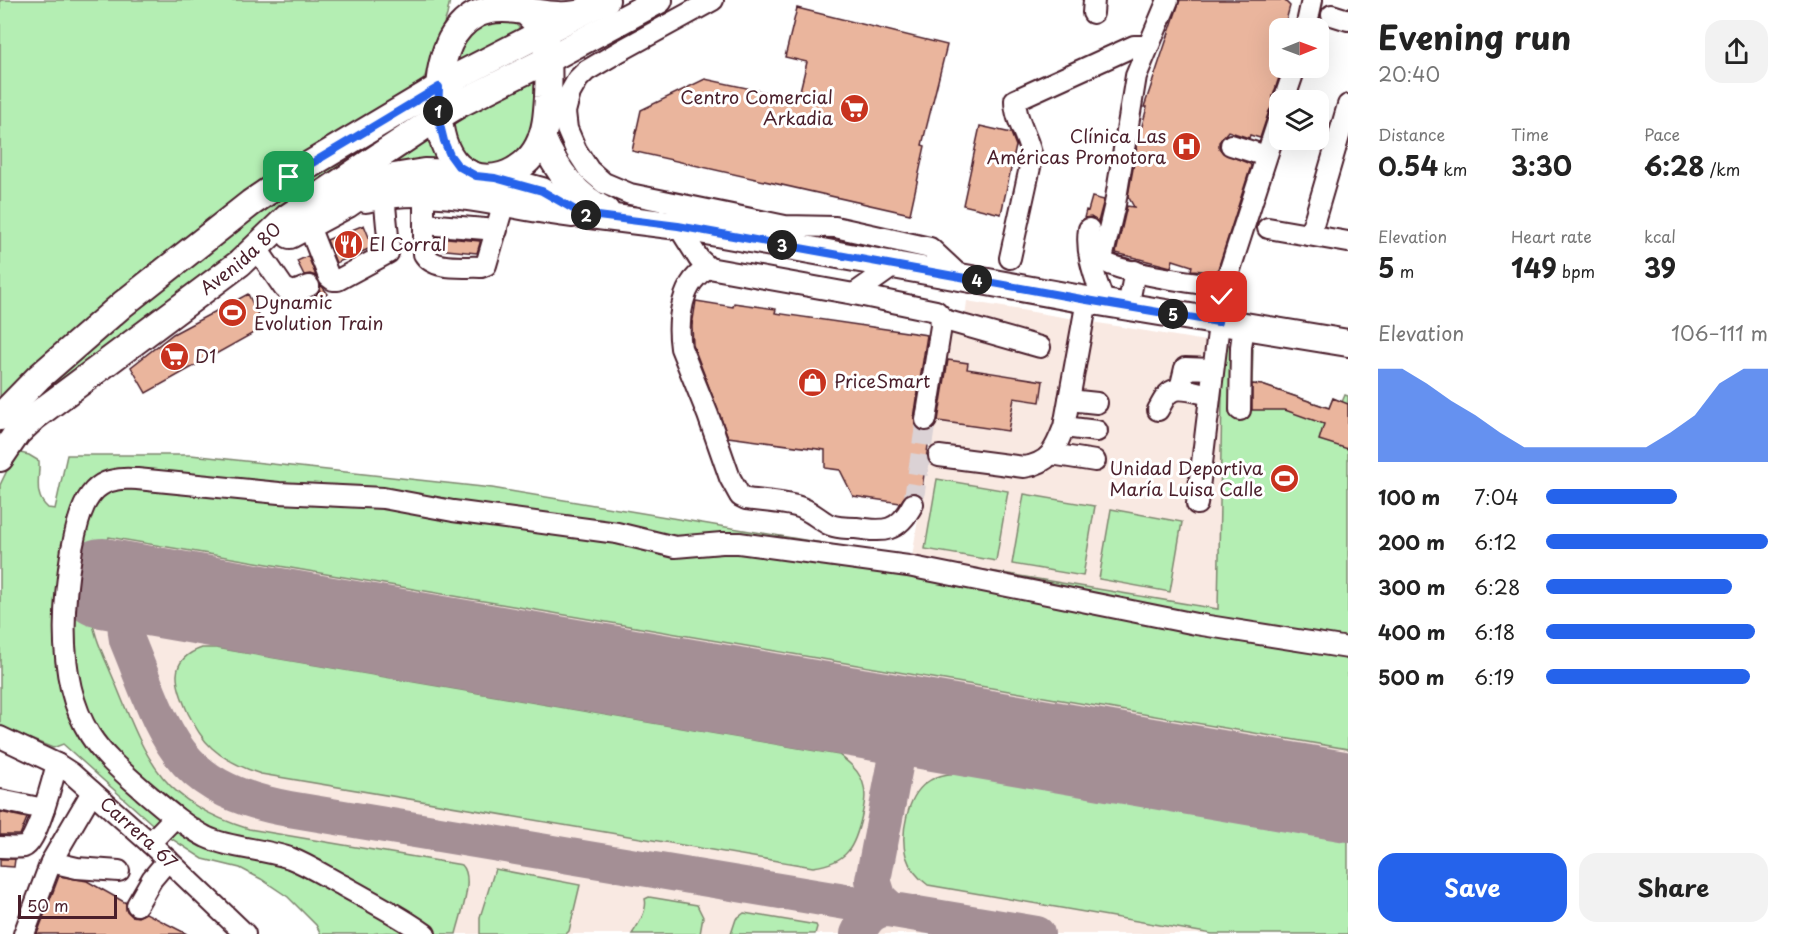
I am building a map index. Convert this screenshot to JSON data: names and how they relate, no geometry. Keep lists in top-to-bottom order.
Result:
{
  "streets": {
    "main road": ["Avenida 80"],
    "street": ["Carrera 67"]
  },
  "places": {
    "supermarket": ["Centro Comercial Arkadia", "D1"],
    "hospital": ["Clínica Las Américas Promotora"],
    "restaurant": ["El Corral"],
    "sports": ["Dynamic Evolution Train", "Unidad Deportiva María Luisa Calle"],
    "shop": ["PriceSmart"]
  },
  "scale_bar": "50 m",
  "north": "right",
  "page": {
    "heading": ["Evening run", "20:40"],
    "pins": [
      "1",
      "2",
      "3",
      "4",
      "5"
    ],
    "stats": [
      ["Distance", "0.54 km"],
      ["Time", "3:30"],
      ["Pace", "6:28 /km"],
      ["Elevation", "5 m"],
      ["Heart rate", "149 bpm"],
      ["kcal", "39"]
    ],
    "chart": ["Elevation", "106–111 m"],
    "list": [
      {
        "name": "100 m",
        "note": "7:04"
      },
      {
        "name": "200 m",
        "note": "6:12"
      },
      {
        "name": "300 m",
        "note": "6:28"
      },
      {
        "name": "400 m",
        "note": "6:18"
      },
      {
        "name": "500 m",
        "note": "6:19"
      }
    ],
    "buttons": ["Save", "Share"],
    "scale": "50 m"
  }
}
